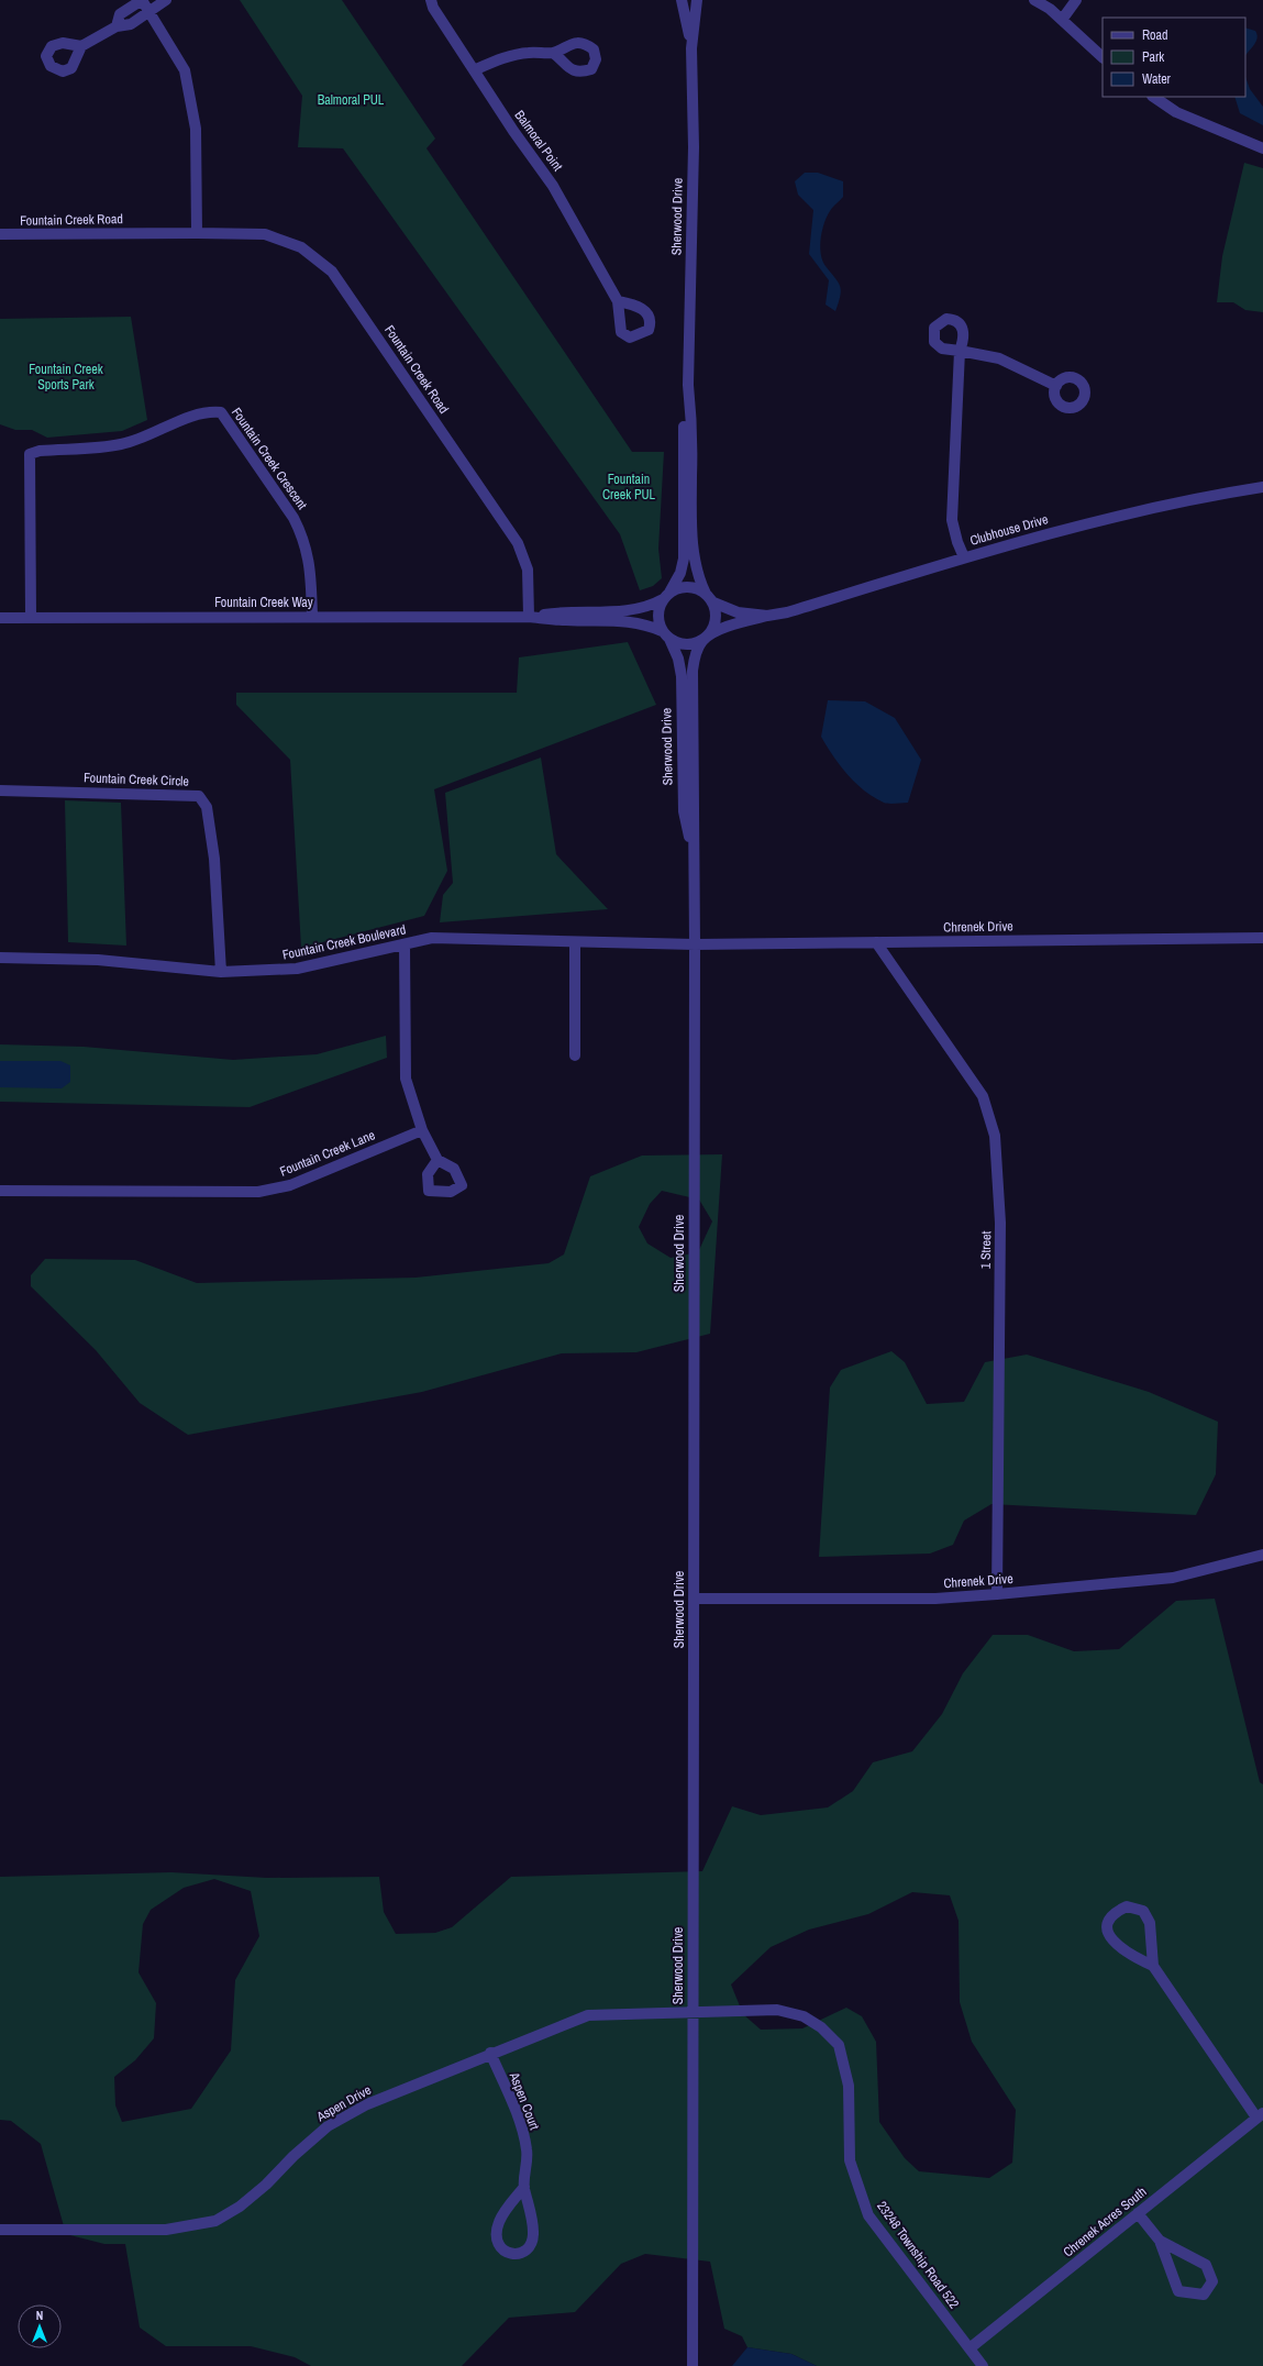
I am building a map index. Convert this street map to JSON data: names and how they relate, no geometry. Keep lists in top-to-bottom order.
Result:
{
  "streets": {
    "street": [
      "Balmoral Point",
      "Sherwood Drive",
      "Fountain Creek Road",
      "Fountain Creek Crescent",
      "Clubhouse Drive",
      "Fountain Creek Way",
      "Fountain Creek Circle",
      "Chrenek Drive",
      "Fountain Creek Boulevard",
      "Fountain Creek Lane",
      "1 Street",
      "Aspen Court",
      "Aspen Drive",
      "Chrenek Acres South",
      "23248 Township Road 522"
    ]
  },
  "crossings": [
    ["Sherwood Drive", "Clubhouse Drive"],
    ["Sherwood Drive", "Fountain Creek Way"],
    ["Sherwood Drive", "Chrenek Drive"],
    ["Sherwood Drive", "Fountain Creek Boulevard"],
    ["Sherwood Drive", "Aspen Drive"],
    ["Sherwood Drive", "23248 Township Road 522"],
    ["Fountain Creek Road", "Fountain Creek Way"],
    ["Fountain Creek Crescent", "Fountain Creek Way"],
    ["Clubhouse Drive", "Fountain Creek Way"],
    ["Fountain Creek Circle", "Fountain Creek Boulevard"],
    ["Chrenek Drive", "Fountain Creek Boulevard"],
    ["Chrenek Drive", "1 Street"],
    ["Aspen Court", "Aspen Drive"],
    ["Aspen Drive", "23248 Township Road 522"],
    ["Chrenek Acres South", "23248 Township Road 522"]
  ],
  "parks": ["Balmoral PUL", "Fountain Creek Sports Park", "Fountain Creek PUL"],
  "legend": ["Road", "Park", "Water"],
  "north": "top"
}
